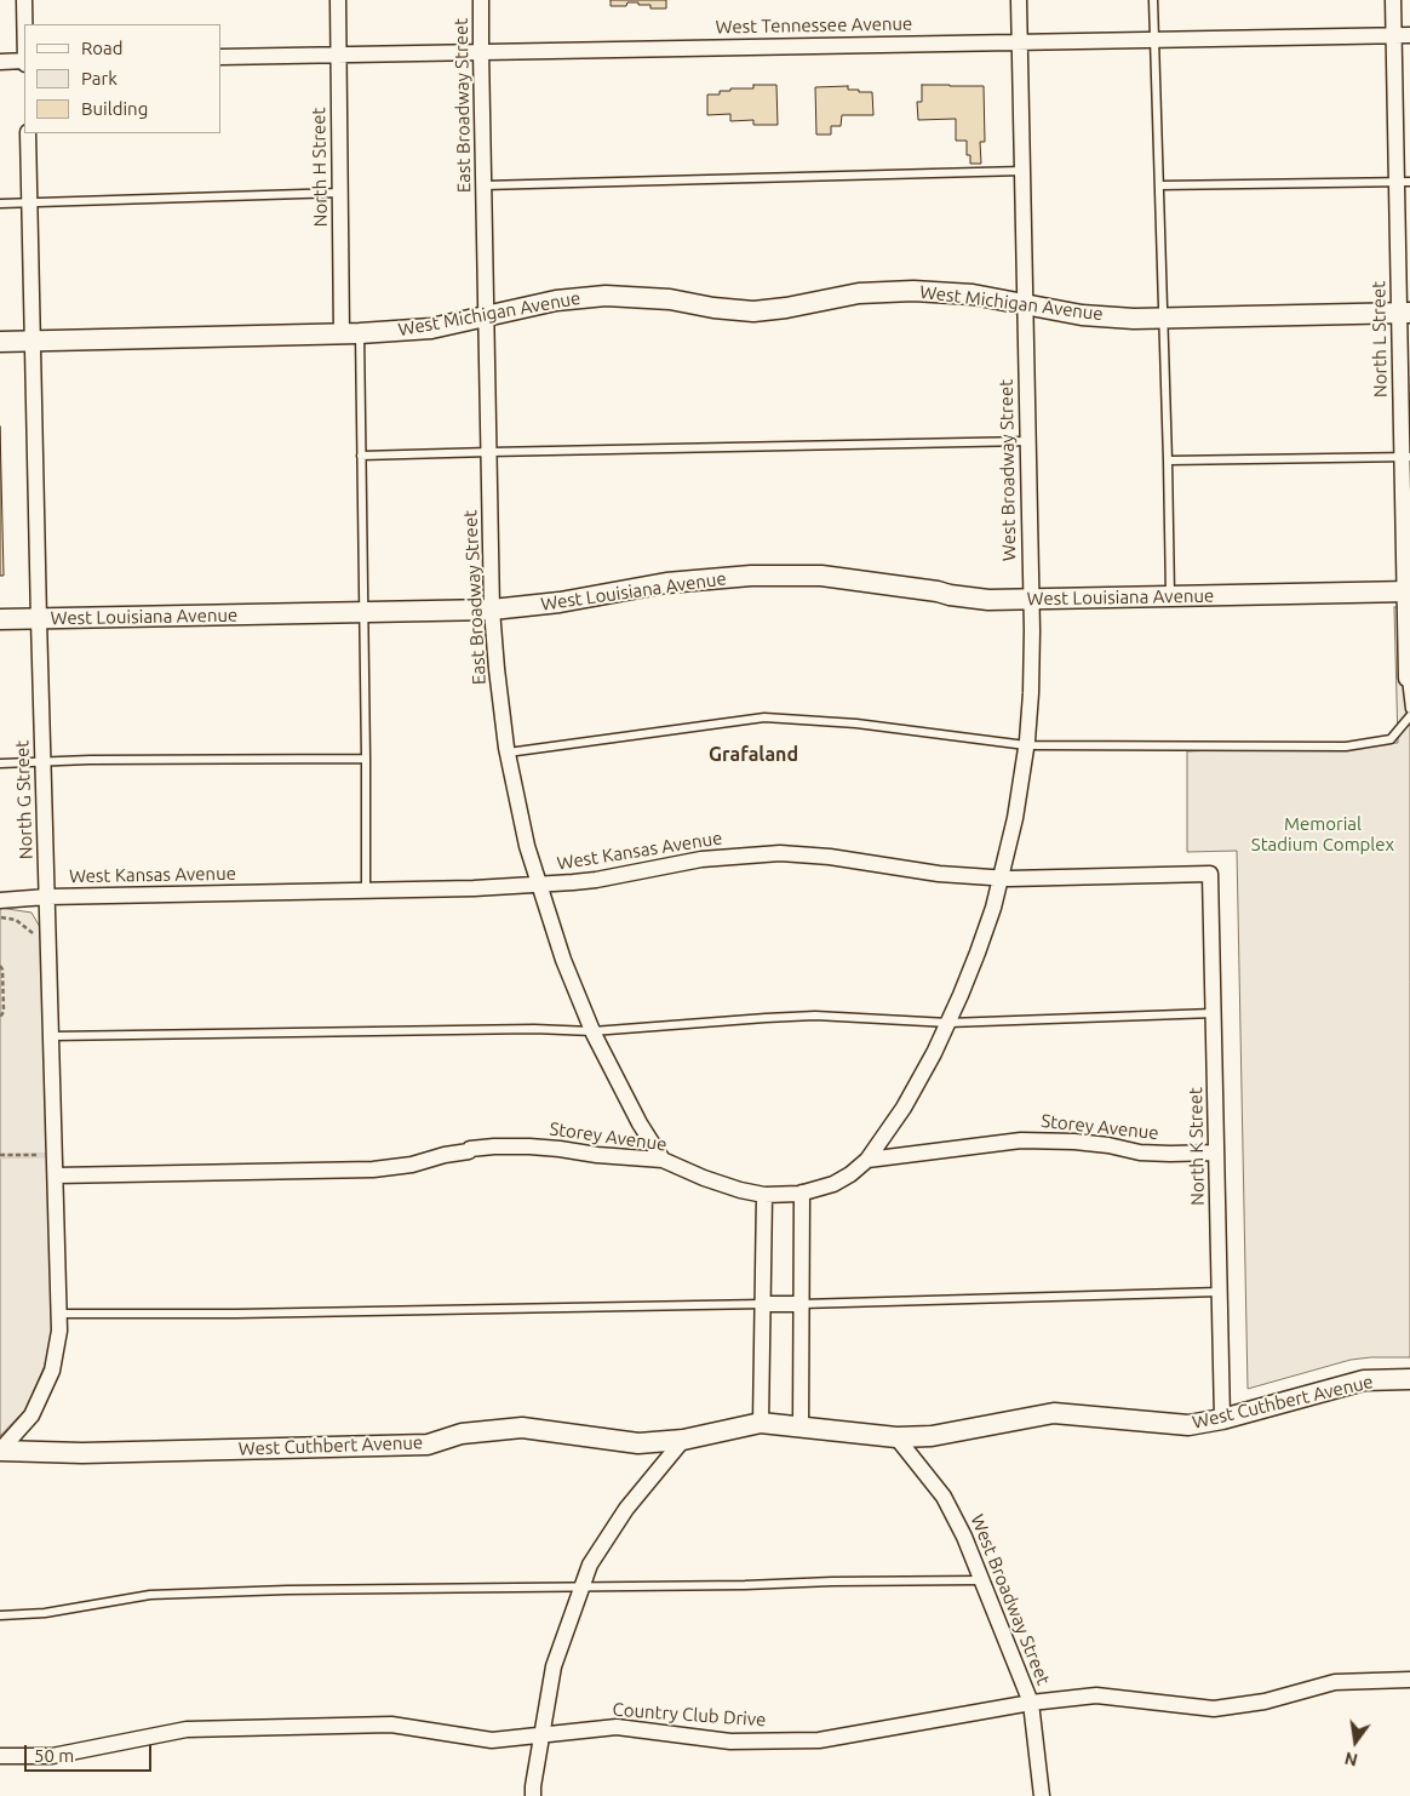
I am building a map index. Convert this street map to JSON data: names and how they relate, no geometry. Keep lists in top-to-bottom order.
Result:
{
  "streets": {
    "street": [
      "West Tennessee Avenue",
      "East Broadway Street",
      "North H Street",
      "West Michigan Avenue",
      "North L Street",
      "West Broadway Street",
      "West Louisiana Avenue",
      "North G Street",
      "West Kansas Avenue",
      "Storey Avenue",
      "North K Street",
      "West Cuthbert Avenue",
      "Country Club Drive"
    ]
  },
  "crossings": [
    ["West Tennessee Avenue", "East Broadway Street"],
    ["West Tennessee Avenue", "North H Street"],
    ["West Tennessee Avenue", "North L Street"],
    ["West Tennessee Avenue", "West Broadway Street"],
    ["East Broadway Street", "West Michigan Avenue"],
    ["East Broadway Street", "West Louisiana Avenue"],
    ["East Broadway Street", "West Kansas Avenue"],
    ["East Broadway Street", "Storey Avenue"],
    ["North H Street", "West Michigan Avenue"],
    ["West Michigan Avenue", "North L Street"],
    ["West Michigan Avenue", "West Broadway Street"],
    ["West Michigan Avenue", "North G Street"],
    ["North L Street", "West Louisiana Avenue"],
    ["West Broadway Street", "West Louisiana Avenue"],
    ["West Broadway Street", "West Kansas Avenue"],
    ["West Broadway Street", "Storey Avenue"],
    ["West Broadway Street", "West Cuthbert Avenue"],
    ["West Broadway Street", "Country Club Drive"],
    ["West Louisiana Avenue", "North G Street"],
    ["North G Street", "West Kansas Avenue"],
    ["North G Street", "Storey Avenue"],
    ["North G Street", "West Cuthbert Avenue"],
    ["West Kansas Avenue", "North K Street"],
    ["Storey Avenue", "North K Street"],
    ["North K Street", "West Cuthbert Avenue"]
  ],
  "districts": ["Grafaland"],
  "parks": ["Memorial Stadium Complex"],
  "legend": ["Road", "Park", "Building"],
  "scale_bar": "50 m",
  "north": "bottom"
}
